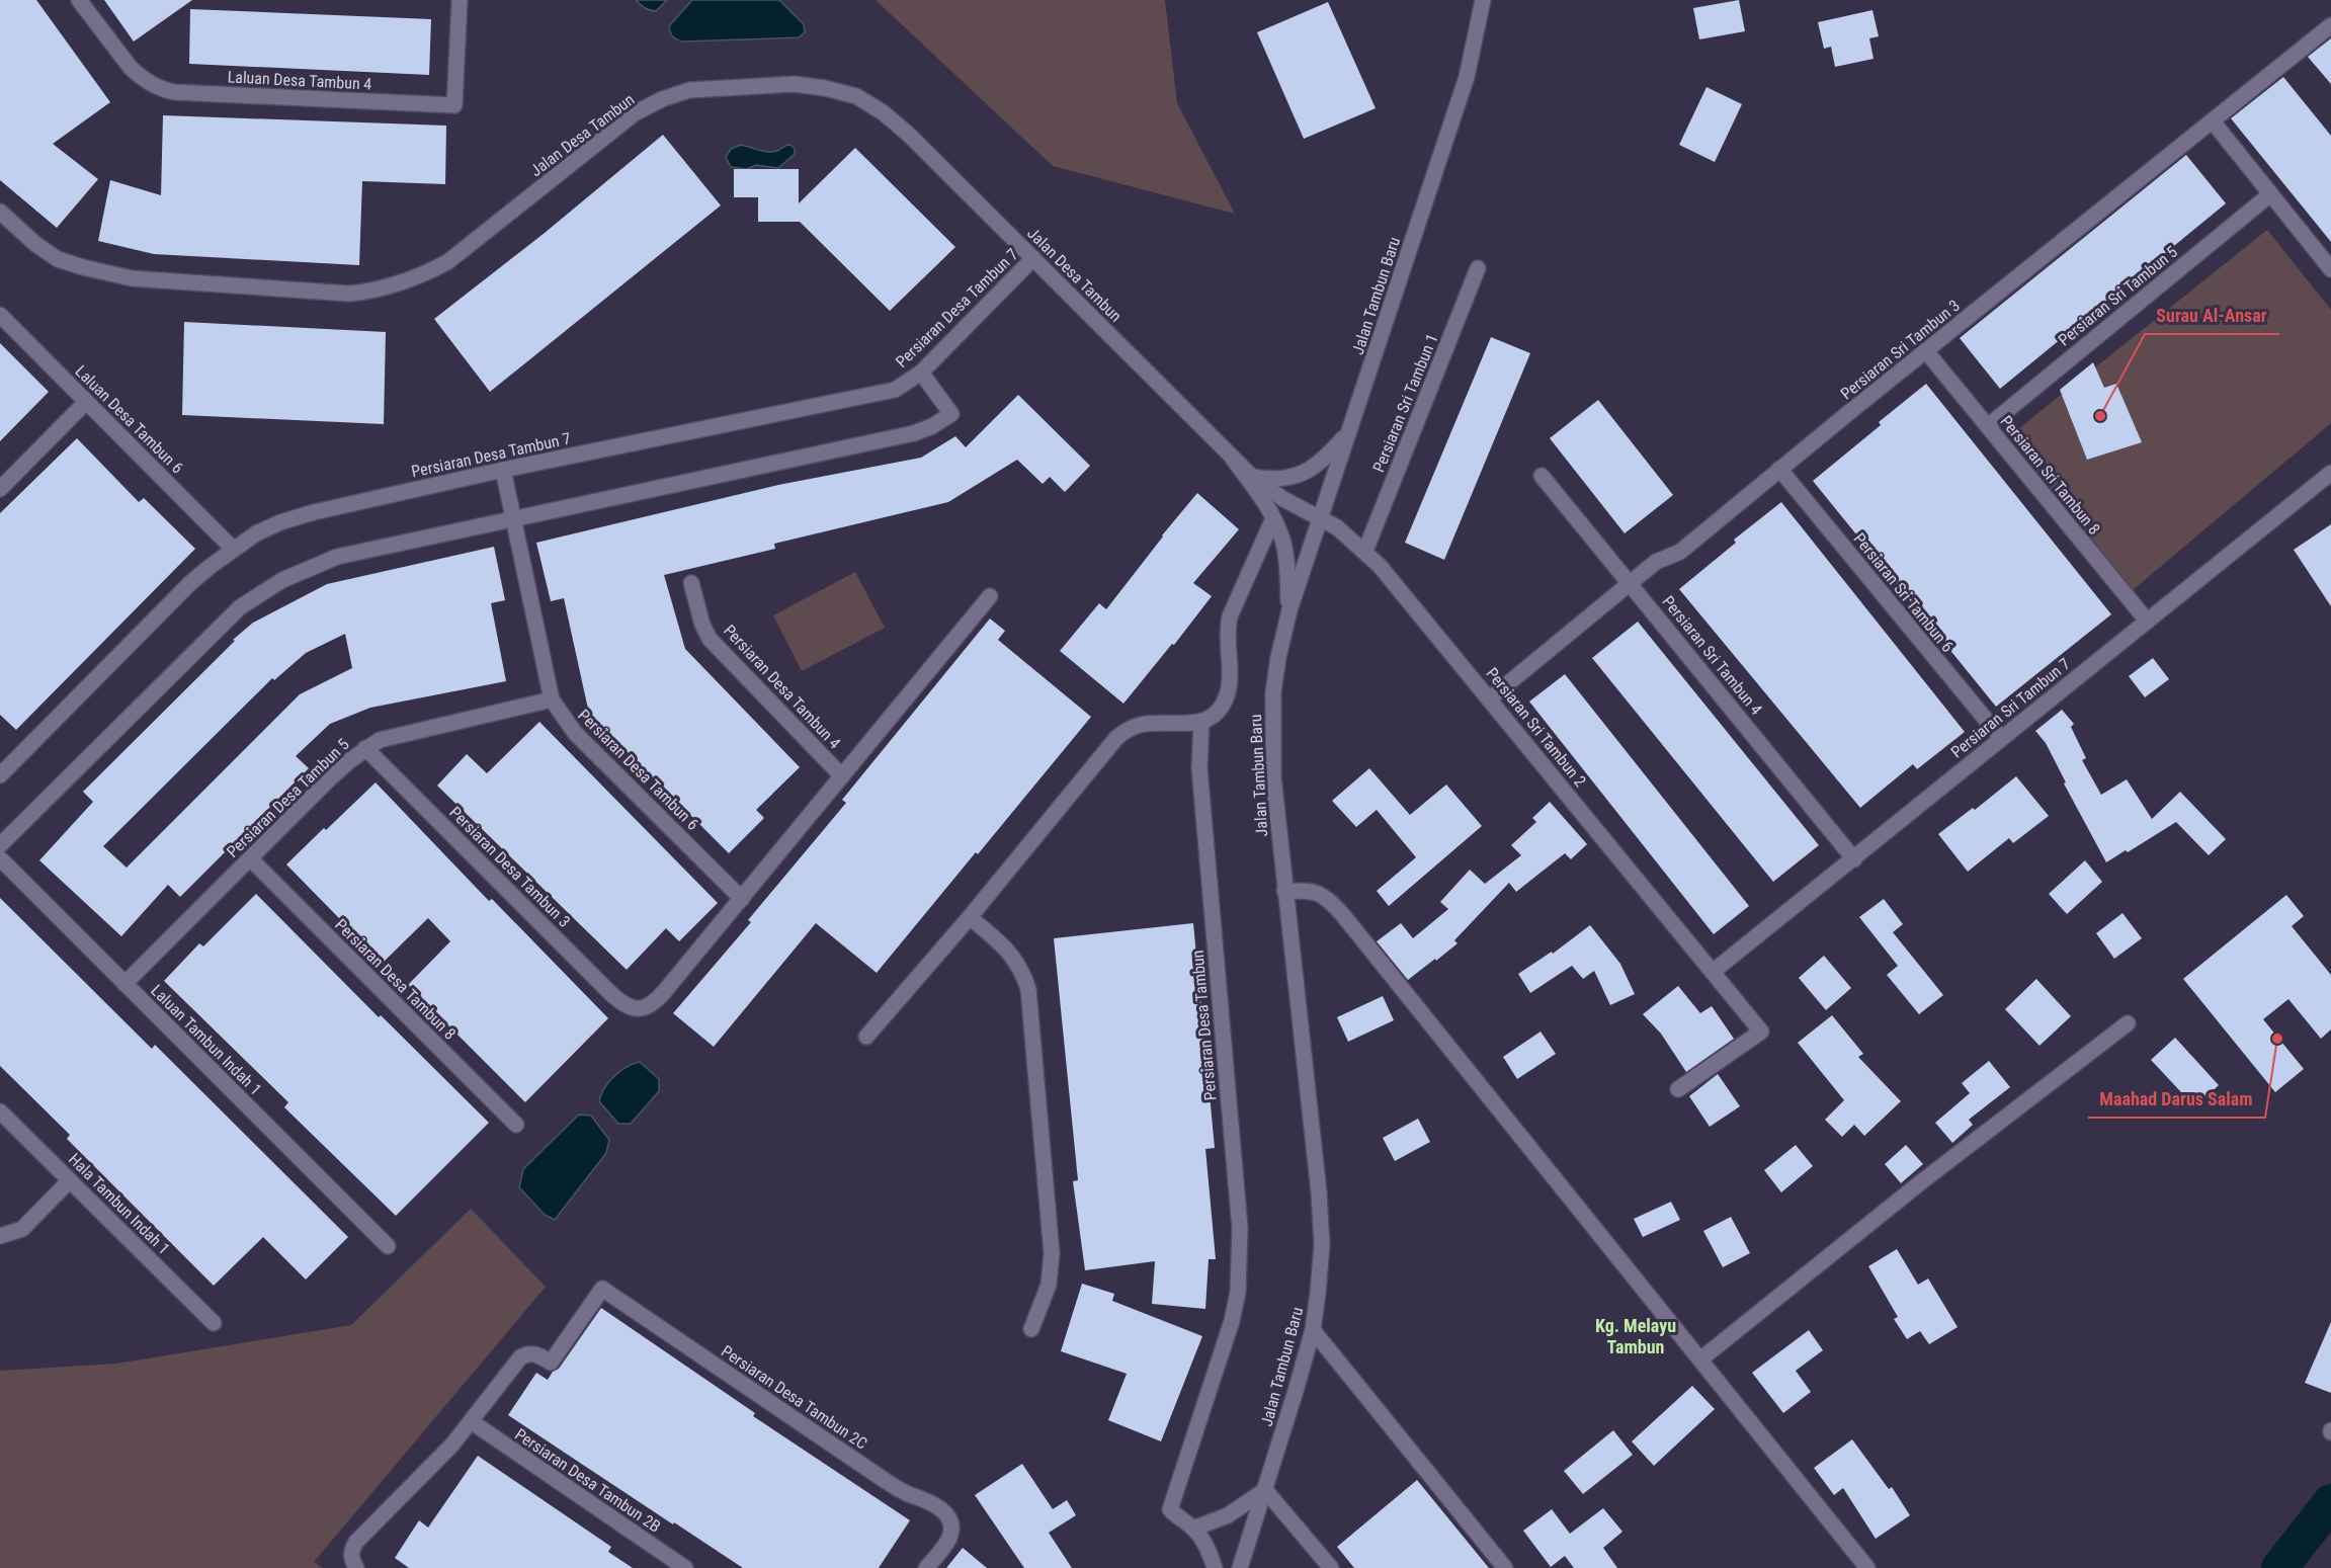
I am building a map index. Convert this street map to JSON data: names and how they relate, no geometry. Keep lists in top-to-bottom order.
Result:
{
  "streets": {
    "street": [
      "Laluan Desa Tambun 4",
      "Jalan Desa Tambun",
      "Jalan Tambun Baru",
      "Persiaran Sri Tambun 5",
      "Persiaran Desa Tambun 7",
      "Persiaran Sri Tambun 3",
      "Persiaran Sri Tambun 1",
      "Laluan Desa Tambun 6",
      "Persiaran Sri Tambun 8",
      "Persiaran Sri Tambun 6",
      "Persiaran Sri Tambun 4",
      "Persiaran Desa Tambun 4",
      "Persiaran Sri Tambun 7",
      "Persiaran Sri Tambun 2",
      "Persiaran Desa Tambun 6",
      "Persiaran Desa Tambun 5",
      "Persiaran Desa Tambun 3",
      "Persiaran Desa Tambun 8",
      "Persiaran Desa Tambun",
      "Laluan Tambun Indah 1",
      "Hala Tambun Indah 1",
      "Persiaran Desa Tambun 2C",
      "Persiaran Desa Tambun 2B"
    ]
  },
  "crossings": [
    ["Jalan Desa Tambun", "Jalan Tambun Baru"],
    ["Jalan Desa Tambun", "Persiaran Desa Tambun 7"],
    ["Jalan Desa Tambun", "Persiaran Sri Tambun 2"],
    ["Jalan Tambun Baru", "Persiaran Sri Tambun 2"],
    ["Persiaran Sri Tambun 5", "Persiaran Sri Tambun 8"],
    ["Persiaran Desa Tambun 7", "Laluan Desa Tambun 6"],
    ["Persiaran Desa Tambun 7", "Persiaran Desa Tambun 6"],
    ["Persiaran Sri Tambun 3", "Persiaran Sri Tambun 8"],
    ["Persiaran Sri Tambun 3", "Persiaran Sri Tambun 6"],
    ["Persiaran Sri Tambun 3", "Persiaran Sri Tambun 4"],
    ["Persiaran Sri Tambun 3", "Persiaran Sri Tambun 2"],
    ["Persiaran Sri Tambun 1", "Persiaran Sri Tambun 2"],
    ["Persiaran Sri Tambun 8", "Persiaran Sri Tambun 7"],
    ["Persiaran Sri Tambun 6", "Persiaran Sri Tambun 7"],
    ["Persiaran Sri Tambun 4", "Persiaran Sri Tambun 7"],
    ["Persiaran Sri Tambun 7", "Persiaran Sri Tambun 2"],
    ["Persiaran Desa Tambun 6", "Persiaran Desa Tambun 5"],
    ["Persiaran Desa Tambun 6", "Persiaran Desa Tambun 3"],
    ["Persiaran Desa Tambun 5", "Persiaran Desa Tambun 3"],
    ["Persiaran Desa Tambun 5", "Persiaran Desa Tambun 8"],
    ["Persiaran Desa Tambun 5", "Laluan Tambun Indah 1"],
    ["Persiaran Desa Tambun 2C", "Persiaran Desa Tambun 2B"]
  ],
  "districts": ["Kg. Melayu Tambun"],
  "places": ["Surau Al-Ansar", "Maahad Darus Salam"]
}
